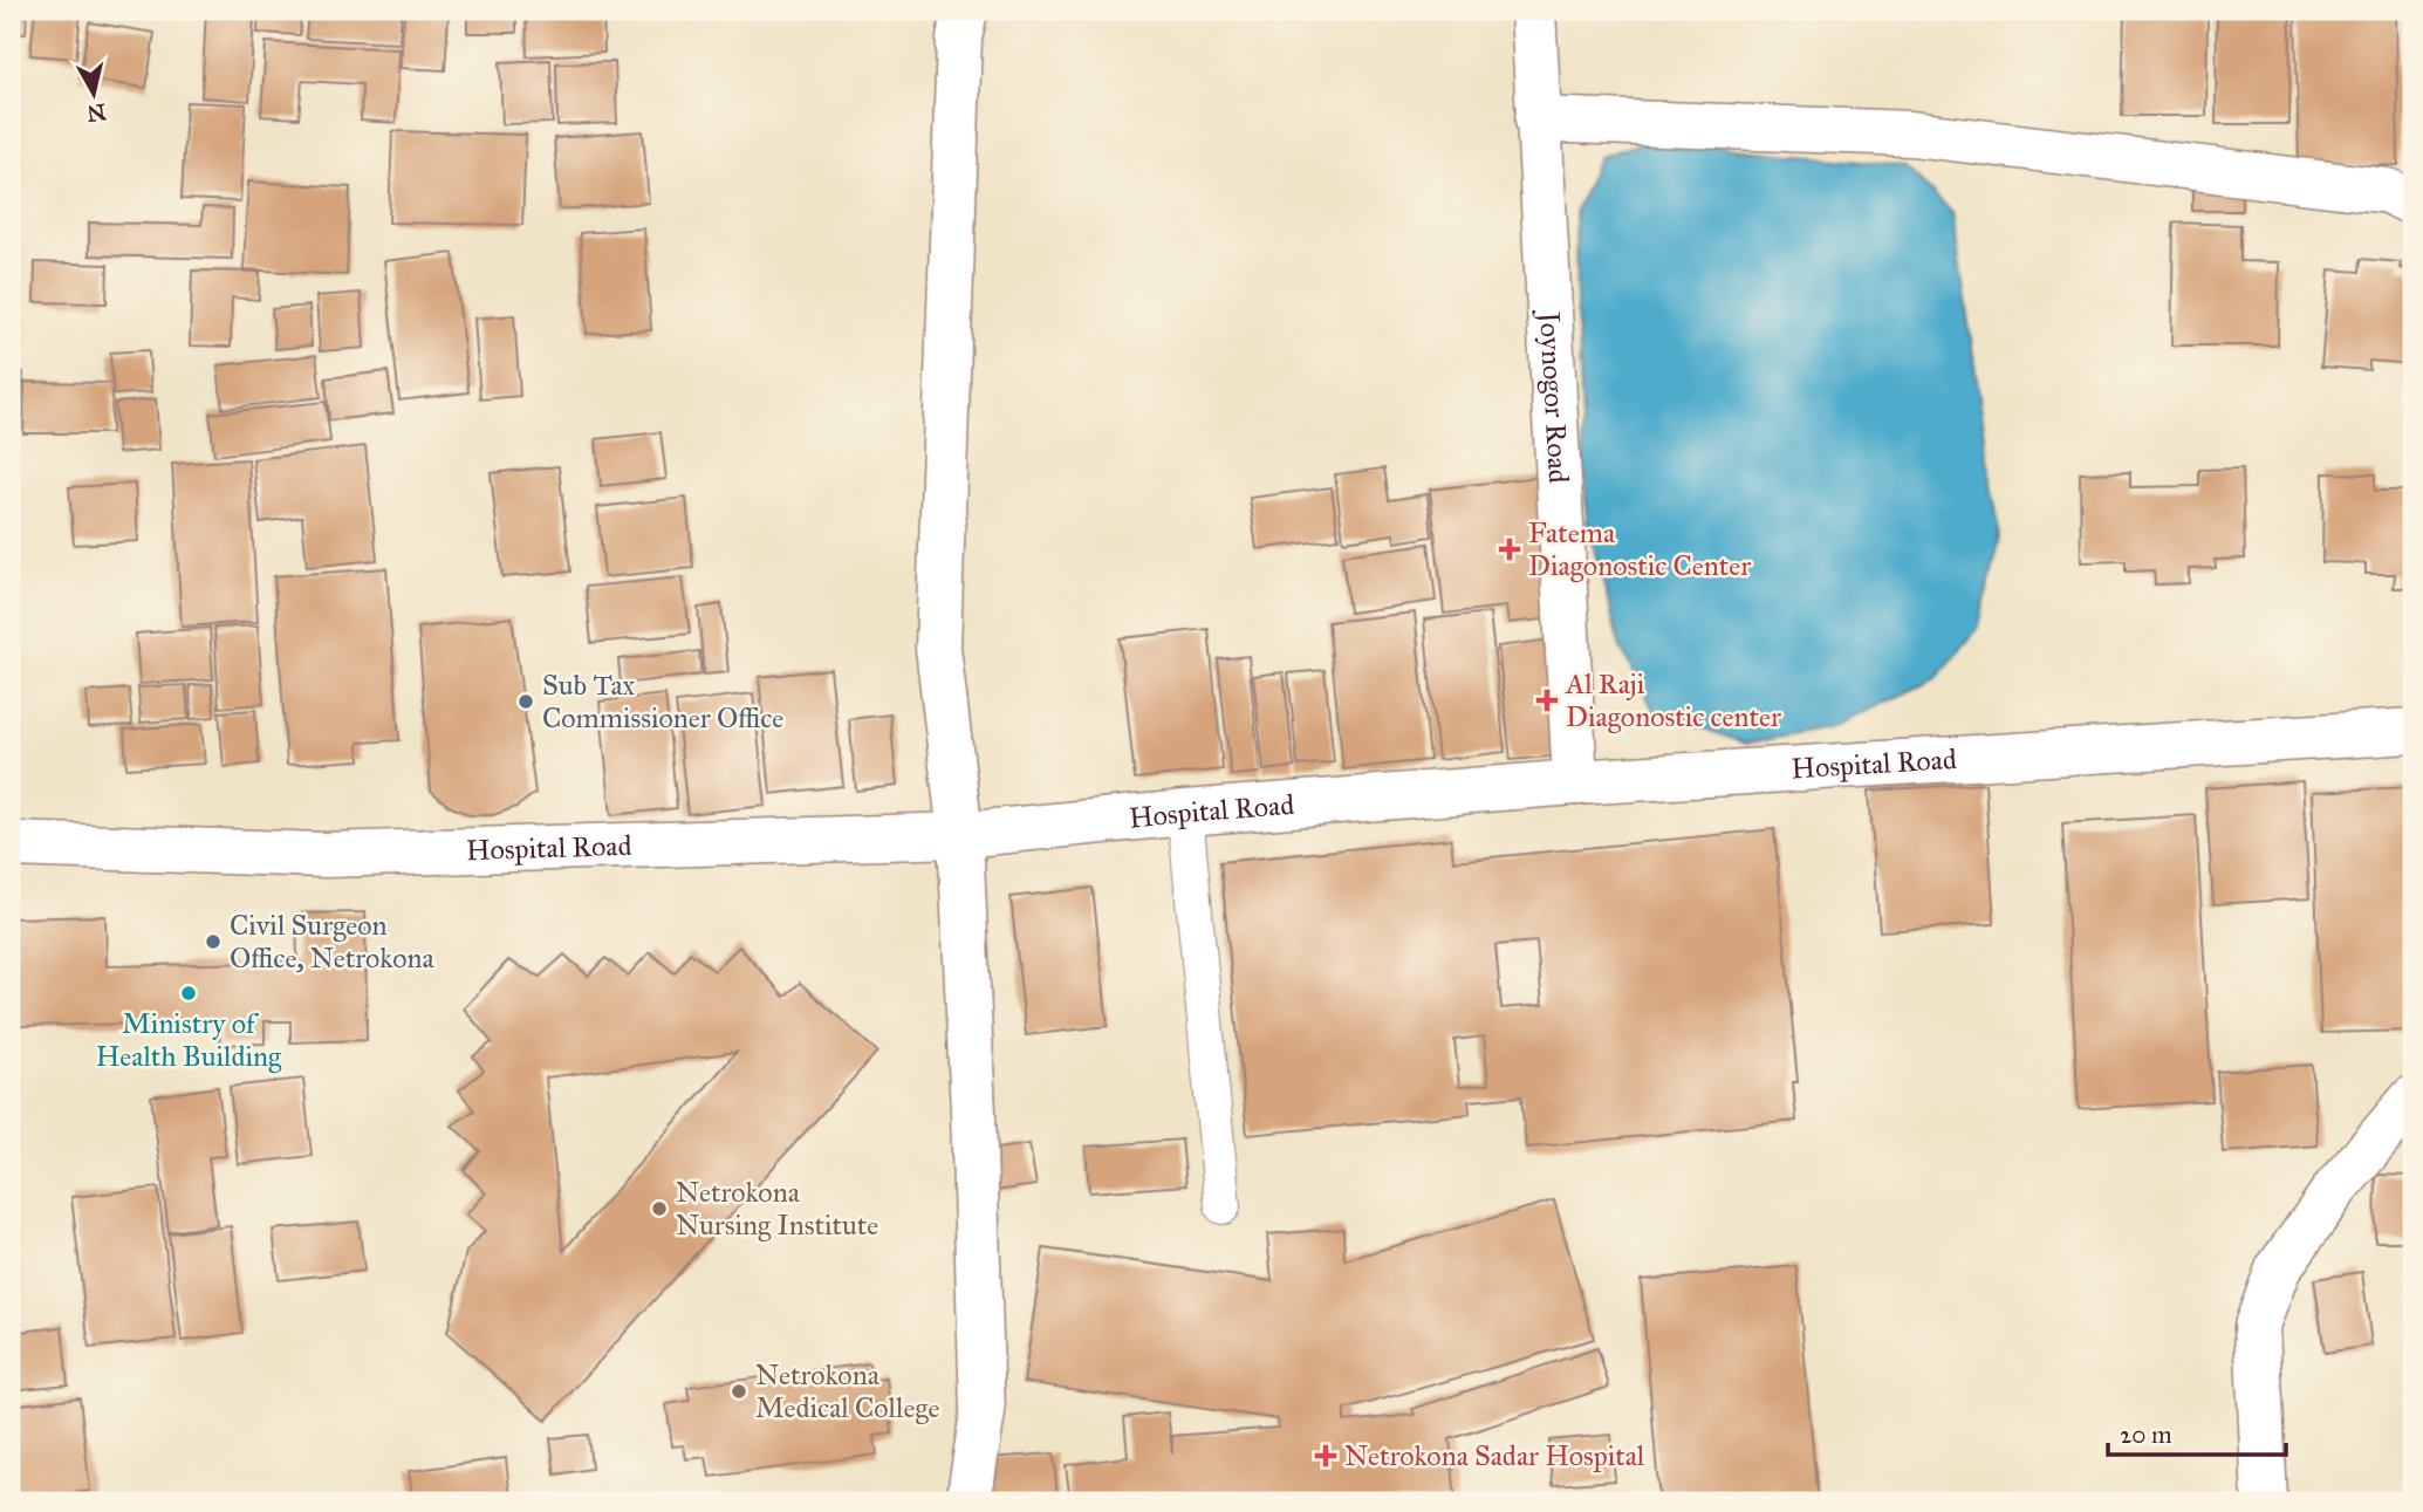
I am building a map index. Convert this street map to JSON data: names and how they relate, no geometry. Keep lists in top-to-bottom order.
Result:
{
  "streets": {
    "street": ["Joynogor Road", "Hospital Road"]
  },
  "crossings": [
    ["Joynogor Road", "Hospital Road"]
  ],
  "places": {
    "health": ["Fatema Diagonostic Center", "Al Raji Diagonostic center", "Netrokona Sadar Hospital"],
    "other": [
      "Sub Tax Commissioner Office",
      "Civil Surgeon Office, Netrokona",
      "Ministry of Health Building",
      "Netrokona Nursing Institute",
      "Netrokona Medical College"
    ]
  },
  "scale_bar": "20 m",
  "north": "bottom"
}
